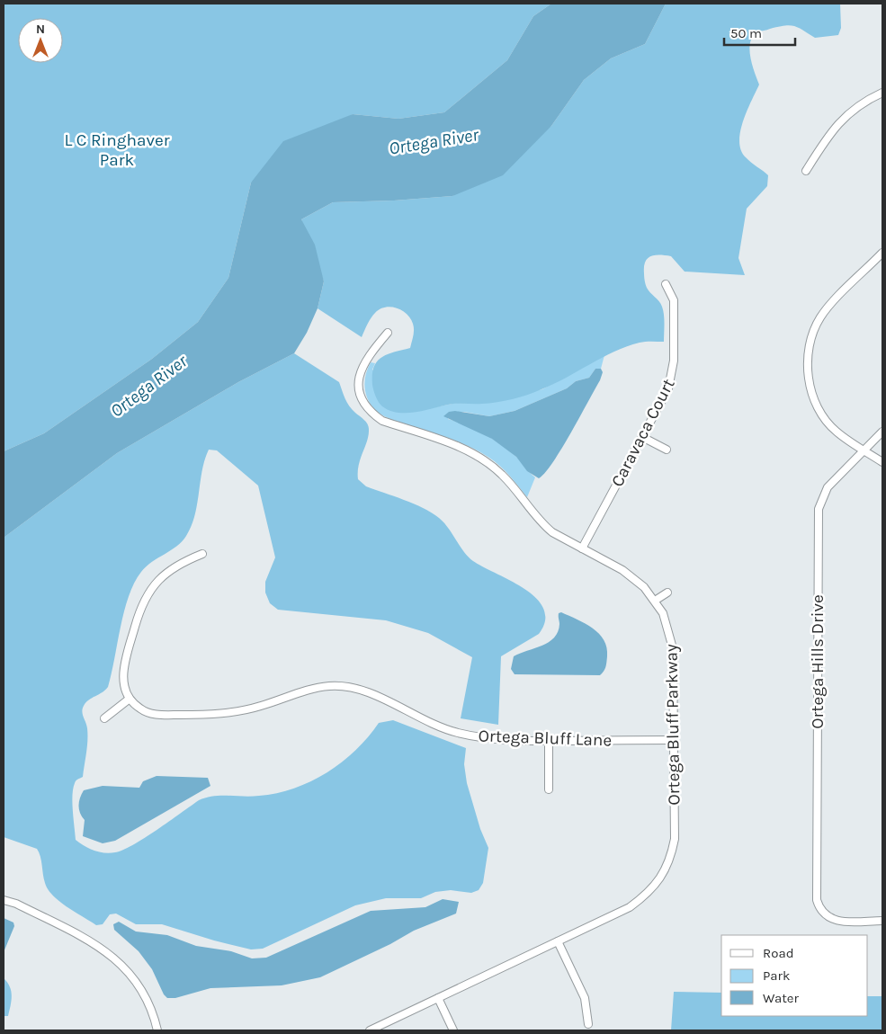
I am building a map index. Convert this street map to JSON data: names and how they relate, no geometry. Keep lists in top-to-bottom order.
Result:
{
  "streets": {
    "street": [
      "Caravaca Court",
      "Ortega Hills Drive",
      "Ortega Bluff Parkway",
      "Ortega Bluff Lane"
    ]
  },
  "crossings": [
    ["Caravaca Court", "Ortega Bluff Parkway"],
    ["Ortega Bluff Parkway", "Ortega Bluff Lane"]
  ],
  "water": ["Ortega River"],
  "parks": ["L C Ringhaver Park"],
  "legend": ["Road", "Park", "Water"],
  "scale_bar": "50 m",
  "north": "top"
}
